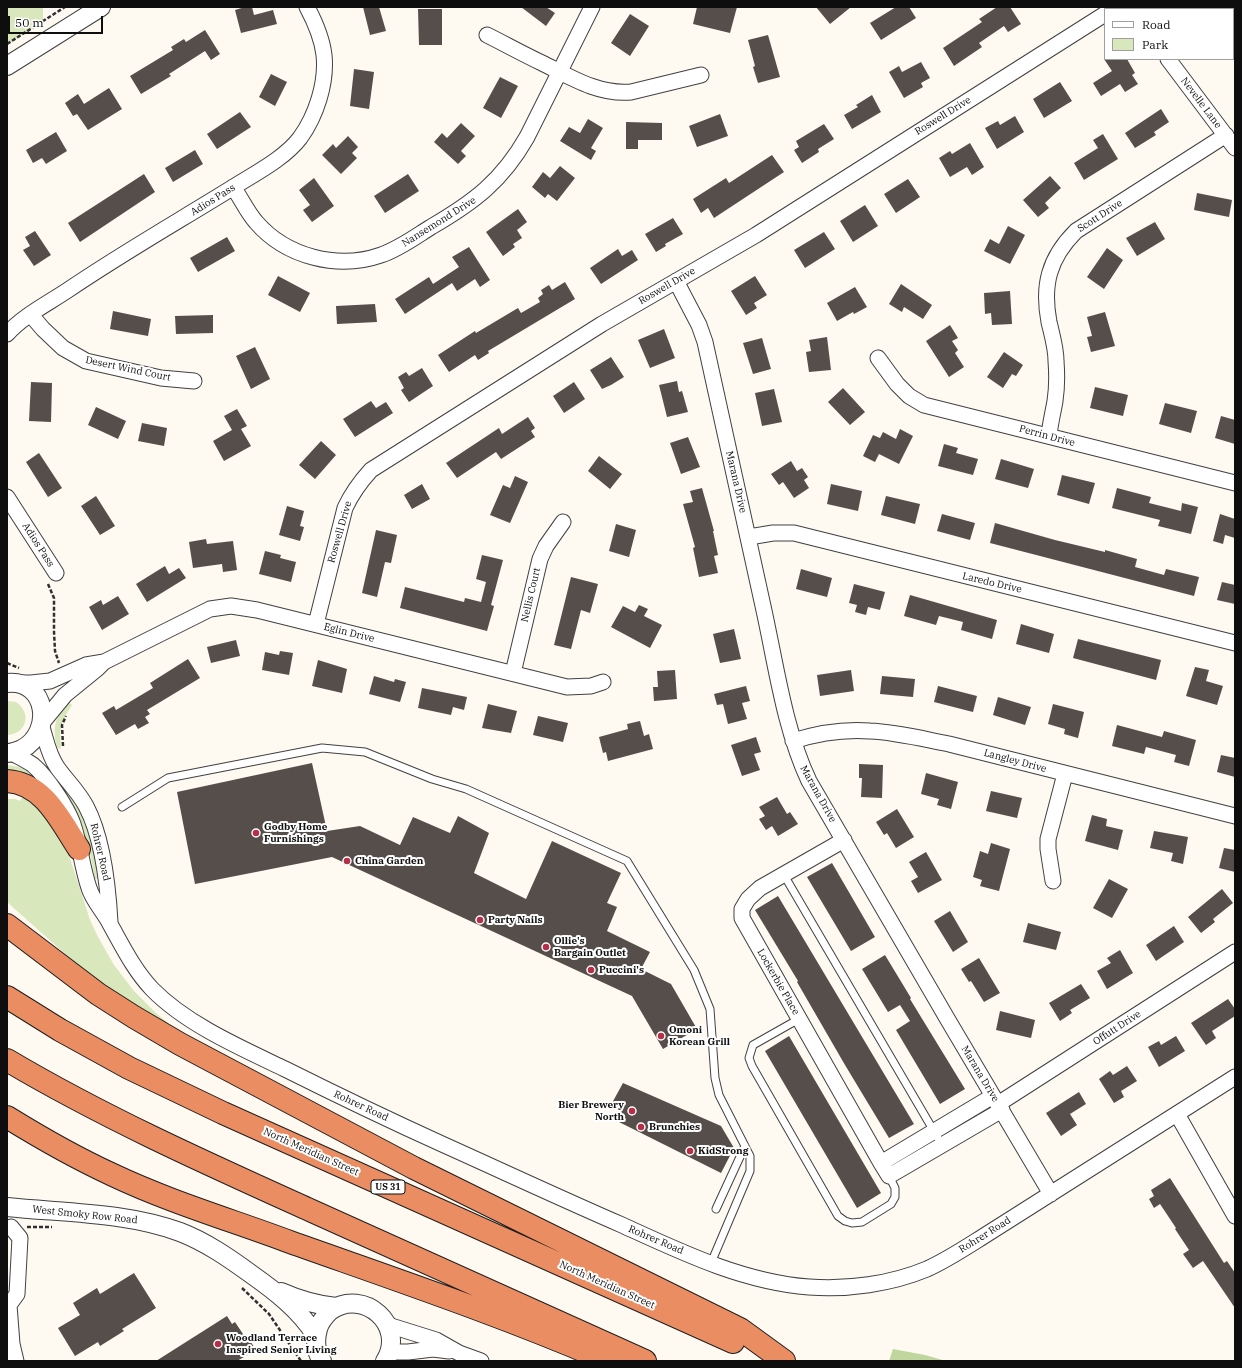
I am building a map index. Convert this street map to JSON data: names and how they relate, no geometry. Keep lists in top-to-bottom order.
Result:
{
  "streets": {
    "highway": ["North Meridian Street", "US 31"],
    "street": [
      "Nevelle Lane",
      "Roswell Drive",
      "Adios Pass",
      "Scott Drive",
      "Nansemond Drive",
      "Desert Wind Court",
      "Perrin Drive",
      "Marana Drive",
      "Laredo Drive",
      "Nellis Court",
      "Eglin Drive",
      "Langley Drive",
      "Rohrer Road",
      "Lockerbie Place",
      "Offutt Drive",
      "West Smoky Row Road"
    ]
  },
  "crossings": [
    ["Nevelle Lane", "Scott Drive"],
    ["Roswell Drive", "Marana Drive"],
    ["Roswell Drive", "Eglin Drive"],
    ["Adios Pass", "Nansemond Drive"],
    ["Adios Pass", "Desert Wind Court"],
    ["Scott Drive", "Perrin Drive"],
    ["Marana Drive", "Laredo Drive"],
    ["Marana Drive", "Langley Drive"],
    ["Marana Drive", "Rohrer Road"],
    ["Marana Drive", "Lockerbie Place"],
    ["Marana Drive", "Offutt Drive"],
    ["Nellis Court", "Eglin Drive"],
    ["Eglin Drive", "Rohrer Road"]
  ],
  "places": [
    "Godby Home Furnishings",
    "China Garden",
    "Party Nails",
    "Ollie's Bargain Outlet",
    "Puccini's",
    "Omoni Korean Grill",
    "Bier Brewery North",
    "Brunchies",
    "KidStrong",
    "Woodland Terrace Inspired Senior Living"
  ],
  "legend": ["Road", "Park"],
  "scale_bar": "50 m"
}
